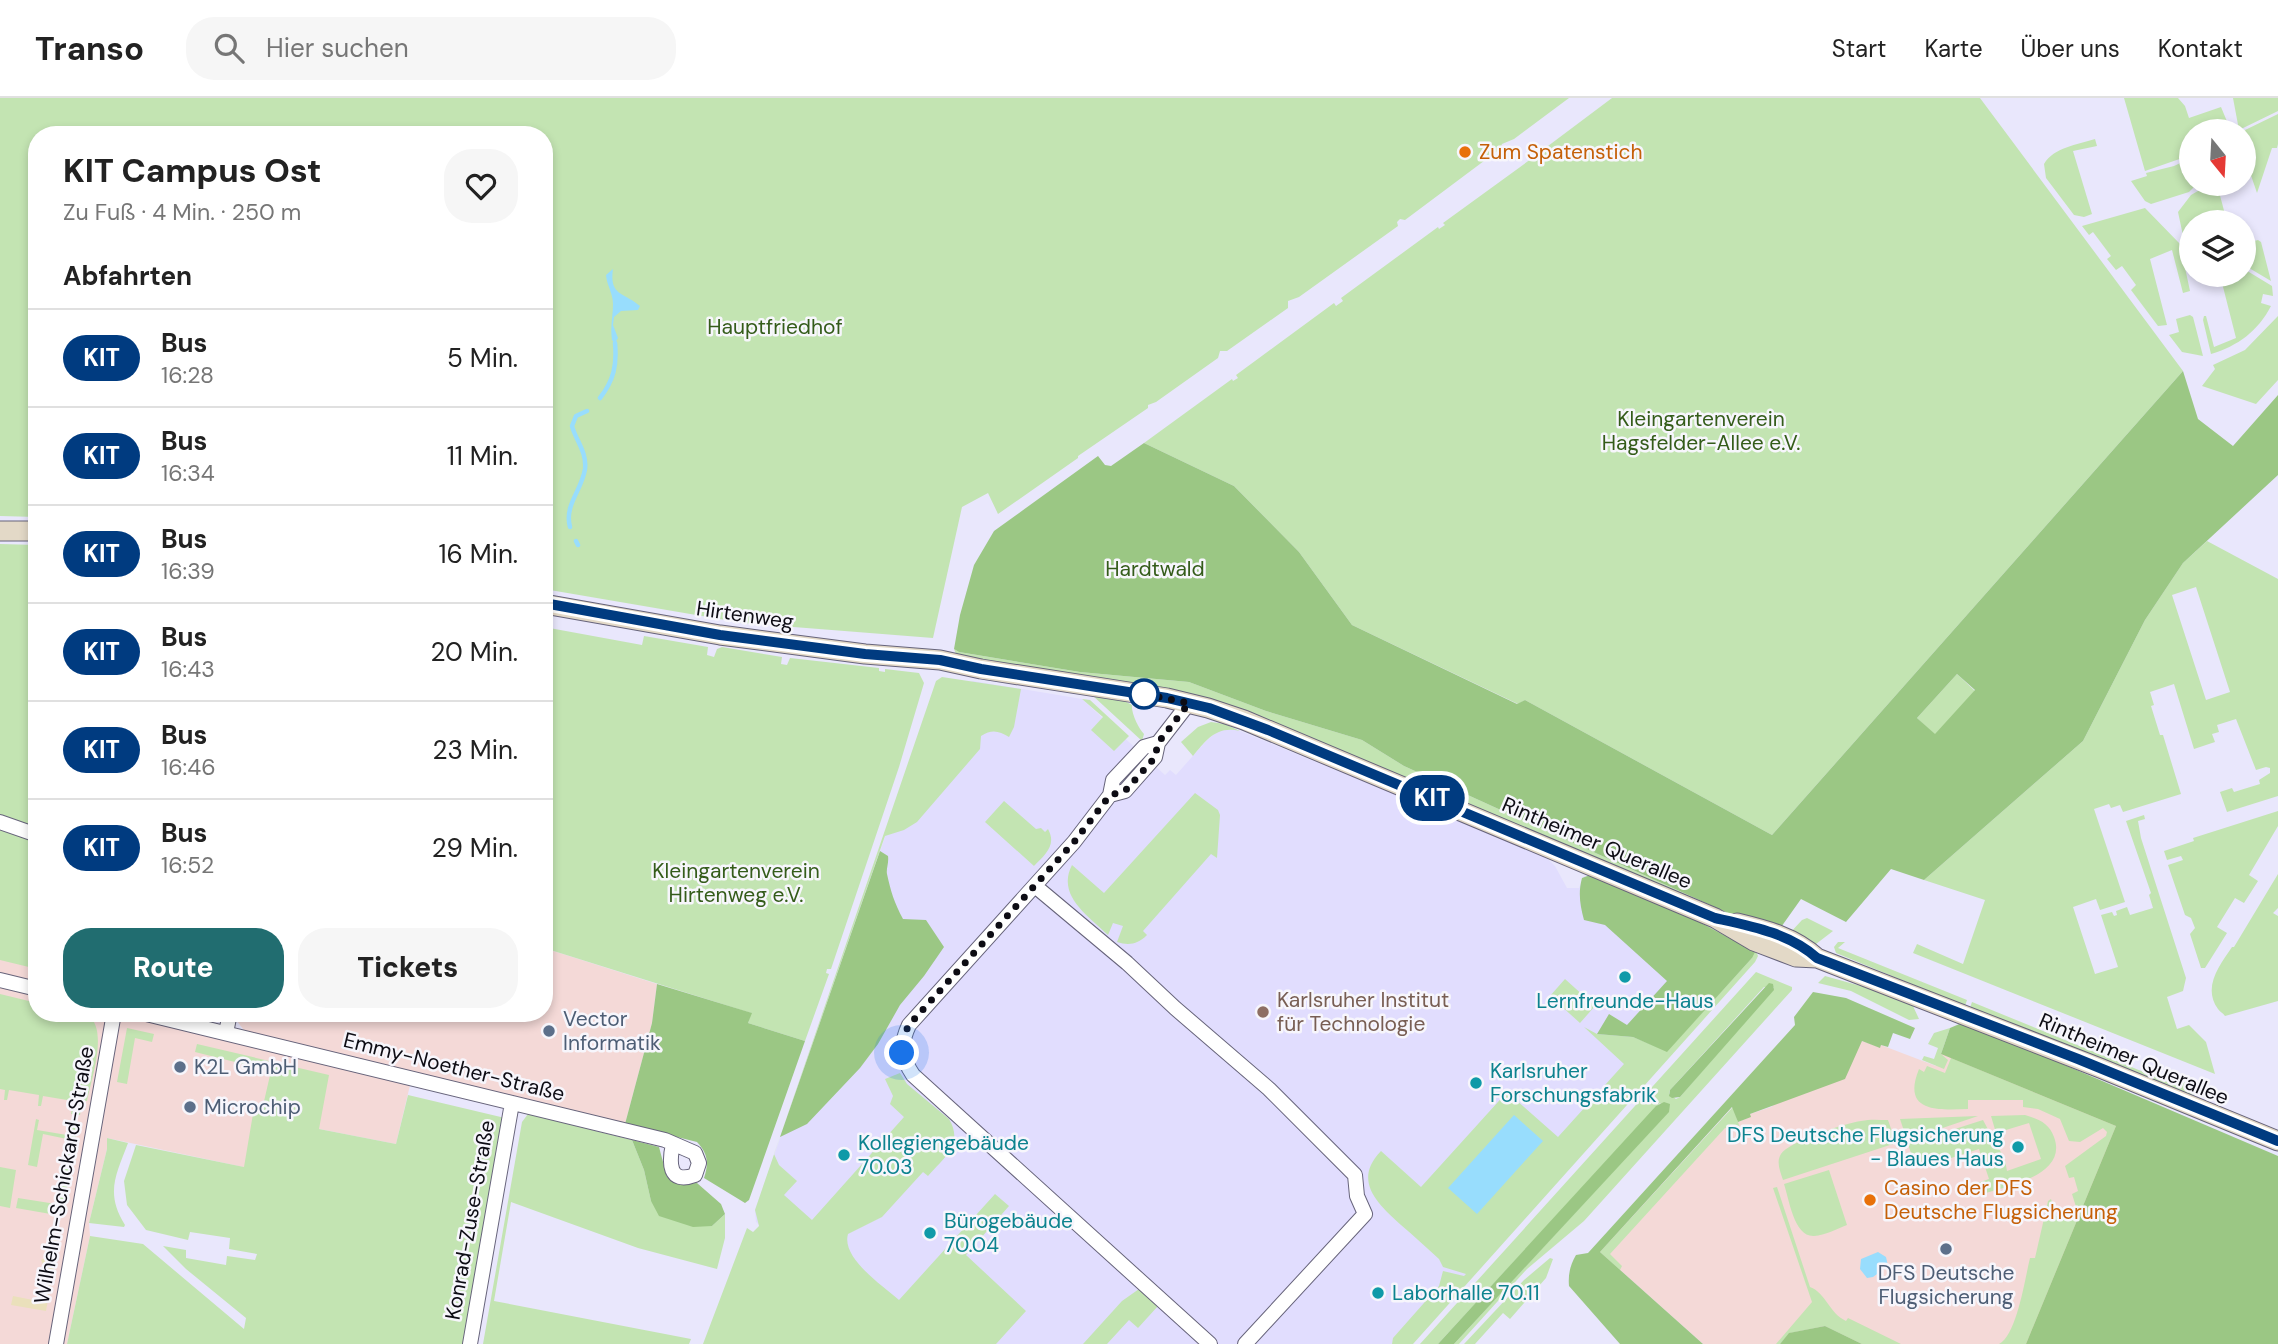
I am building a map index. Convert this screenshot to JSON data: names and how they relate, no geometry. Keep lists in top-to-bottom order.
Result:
{
  "streets": {
    "street": [
      "Hirtenweg",
      "Rintheimer Querallee",
      "Emmy-Noether-Straße",
      "Wilhelm-Schickard-Straße",
      "Konrad-Zuse-Straße"
    ]
  },
  "crossings": [
    ["Hirtenweg", "Rintheimer Querallee"],
    ["Emmy-Noether-Straße", "Konrad-Zuse-Straße"]
  ],
  "parks": [
    "Hauptfriedhof",
    "Kleingartenverein Hagsfelder-Allee e.V.",
    "Hardtwald",
    "Kleingartenverein Hirtenweg e.V."
  ],
  "places": [
    "Zum Spatenstich",
    "Lernfreunde-Haus",
    "Karlsruher Institut für Technologie",
    "Vector Informatik",
    "K2L GmbH",
    "Karlsruher Forschungsfabrik",
    "Microchip",
    "DFS Deutsche Flugsicherung - Blaues Haus",
    "Kollegiengebäude 70.03",
    "Casino der DFS Deutsche Flugsicherung",
    "Bürogebäude 70.04",
    "DFS Deutsche Flugsicherung",
    "Laborhalle 70.11"
  ],
  "lines": ["bus line KIT"],
  "north": "bottom",
  "page": {
    "header": "Transo",
    "search": "Hier suchen",
    "nav": [
      "Start",
      "Karte",
      "Über uns",
      "Kontakt"
    ],
    "on_map": "KIT",
    "heading": [
      ["KIT Campus Ost", "Zu Fuß · 4 Min. · 250 m"],
      "Abfahrten"
    ],
    "list": [
      {
        "mark": "KIT",
        "name": "Bus",
        "note": "16:28",
        "value": "5 Min."
      },
      {
        "mark": "KIT",
        "name": "Bus",
        "note": "16:34",
        "value": "11 Min."
      },
      {
        "mark": "KIT",
        "name": "Bus",
        "note": "16:39",
        "value": "16 Min."
      },
      {
        "mark": "KIT",
        "name": "Bus",
        "note": "16:43",
        "value": "20 Min."
      },
      {
        "mark": "KIT",
        "name": "Bus",
        "note": "16:46",
        "value": "23 Min."
      },
      {
        "mark": "KIT",
        "name": "Bus",
        "note": "16:52",
        "value": "29 Min."
      }
    ],
    "buttons": ["Route", "Tickets"]
  }
}
